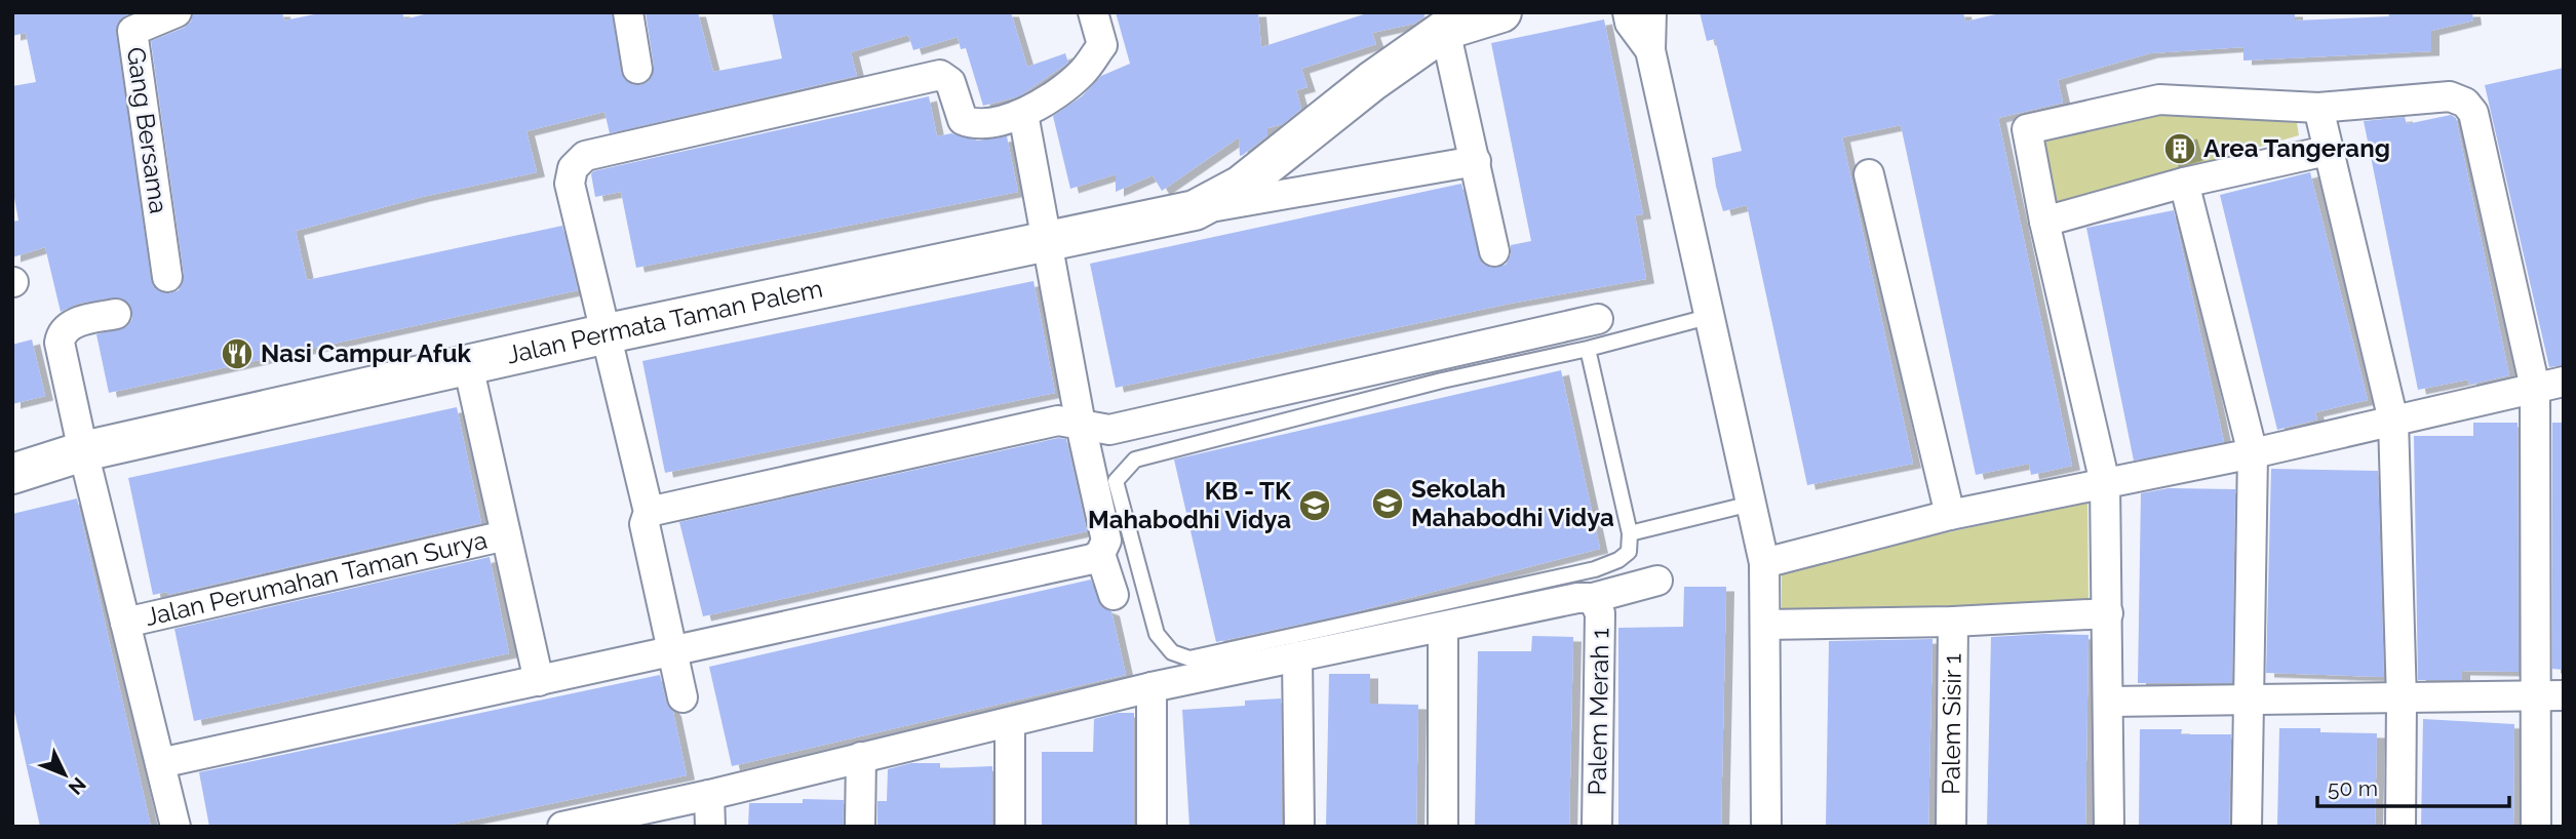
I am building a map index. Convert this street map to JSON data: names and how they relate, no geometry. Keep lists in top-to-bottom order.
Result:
{
  "streets": {
    "street": [
      "Gang Bersama",
      "Jalan Permata Taman Palem",
      "Jalan Perumahan Taman Surya",
      "Palem Merah 1",
      "Palem Sisir 1"
    ]
  },
  "crossings": [
    ["Jalan Permata Taman Palem", "Jalan Perumahan Taman Surya"]
  ],
  "places": {
    "building": ["Area Tangerang"],
    "restaurant": ["Nasi Campur Afuk"],
    "school or university": ["Sekolah Mahabodhi Vidya", "KB - TK Mahabodhi Vidya"]
  },
  "scale_bar": "50 m",
  "north": "bottom right"
}
